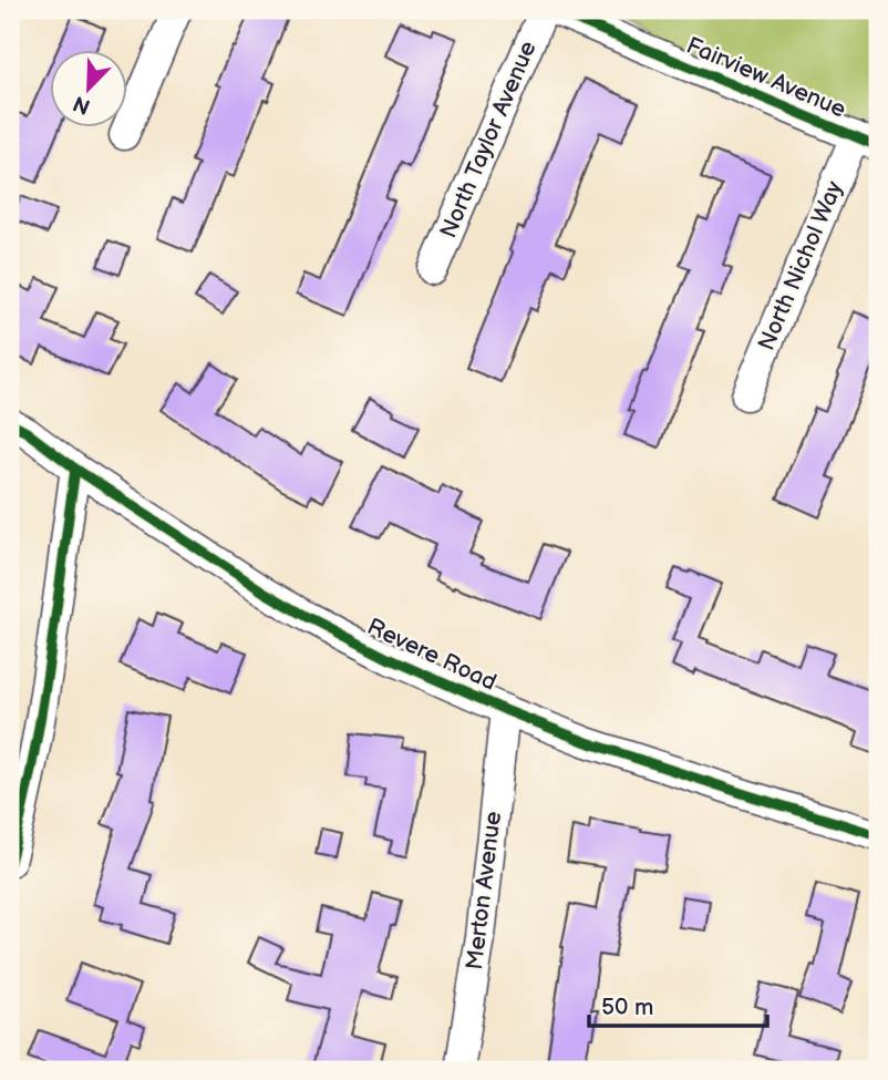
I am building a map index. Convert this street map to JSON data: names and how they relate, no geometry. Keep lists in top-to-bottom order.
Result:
{
  "streets": {
    "street": [
      "Fairview Avenue",
      "North Taylor Avenue",
      "North Nichol Way",
      "Revere Road",
      "Merton Avenue"
    ]
  },
  "crossings": [
    ["Fairview Avenue", "North Nichol Way"],
    ["Revere Road", "Merton Avenue"]
  ],
  "scale_bar": "50 m",
  "north": "bottom left"
}
